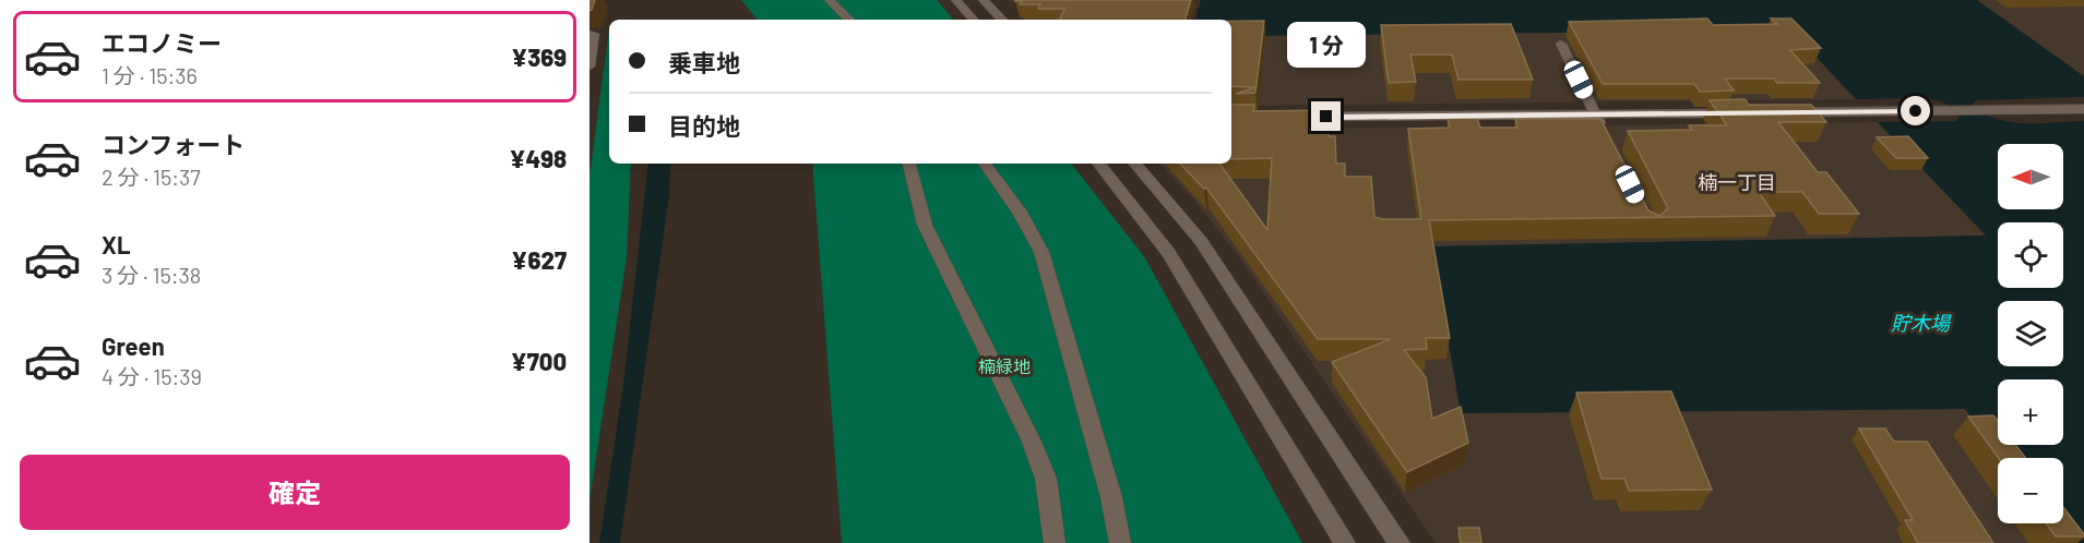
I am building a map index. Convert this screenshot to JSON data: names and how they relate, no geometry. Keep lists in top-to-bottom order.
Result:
{
  "districts": ["楠一丁目"],
  "water": ["貯木場"],
  "parks": ["楠緑地"],
  "north": "left",
  "page": {
    "list": [
      {
        "name": "エコノミー",
        "note": "1 分 · 15:36",
        "value": "¥369"
      },
      {
        "name": "コンフォート",
        "note": "2 分 · 15:37",
        "value": "¥498"
      },
      {
        "name": "XL",
        "note": "3 分 · 15:38",
        "value": "¥627"
      },
      {
        "name": "Green",
        "note": "4 分 · 15:39",
        "value": "¥700"
      }
    ],
    "banner": ["乗車地", "目的地"],
    "bubble": "1 分",
    "map_buttons": ["+", "−"],
    "buttons": "確定"
  }
}
